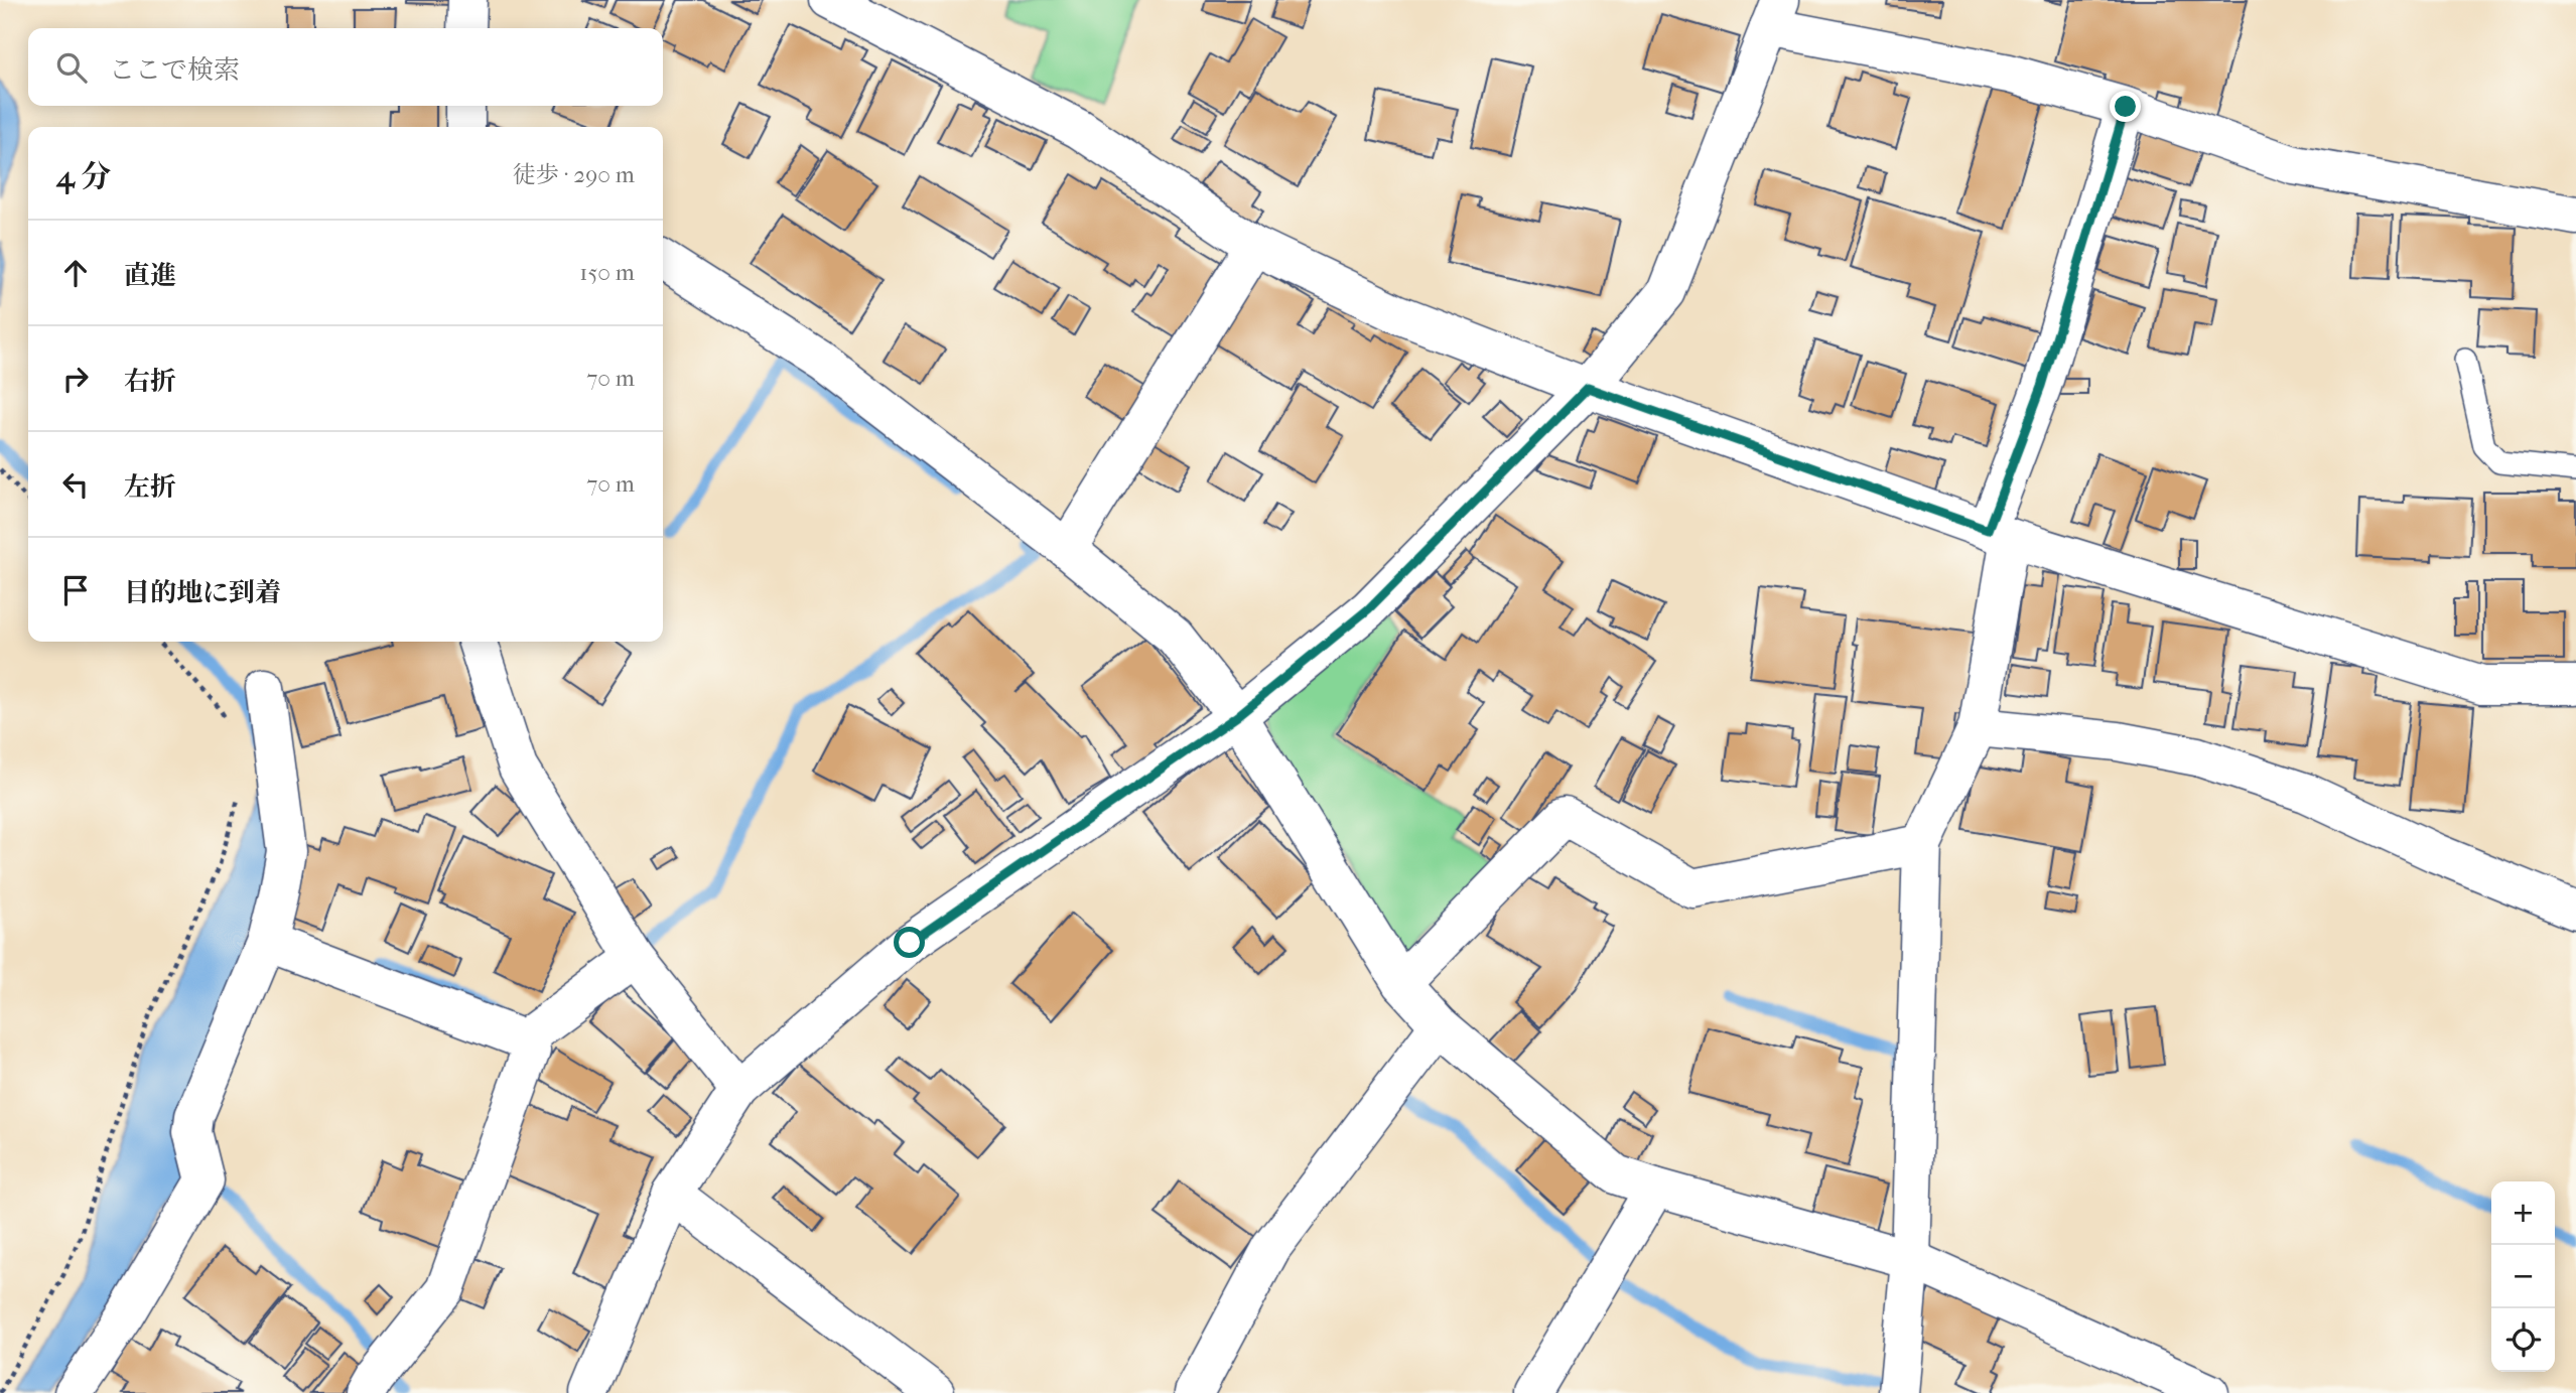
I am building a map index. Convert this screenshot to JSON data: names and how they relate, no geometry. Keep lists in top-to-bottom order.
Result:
{
  "page": {
    "search": "ここで検索",
    "heading": ["4 分", "徒歩 · 290 m"],
    "list": [
      ["直進", "150 m"],
      ["右折", "70 m"],
      ["左折", "70 m"],
      "目的地に到着"
    ],
    "map_buttons": ["+", "−"]
  }
}
